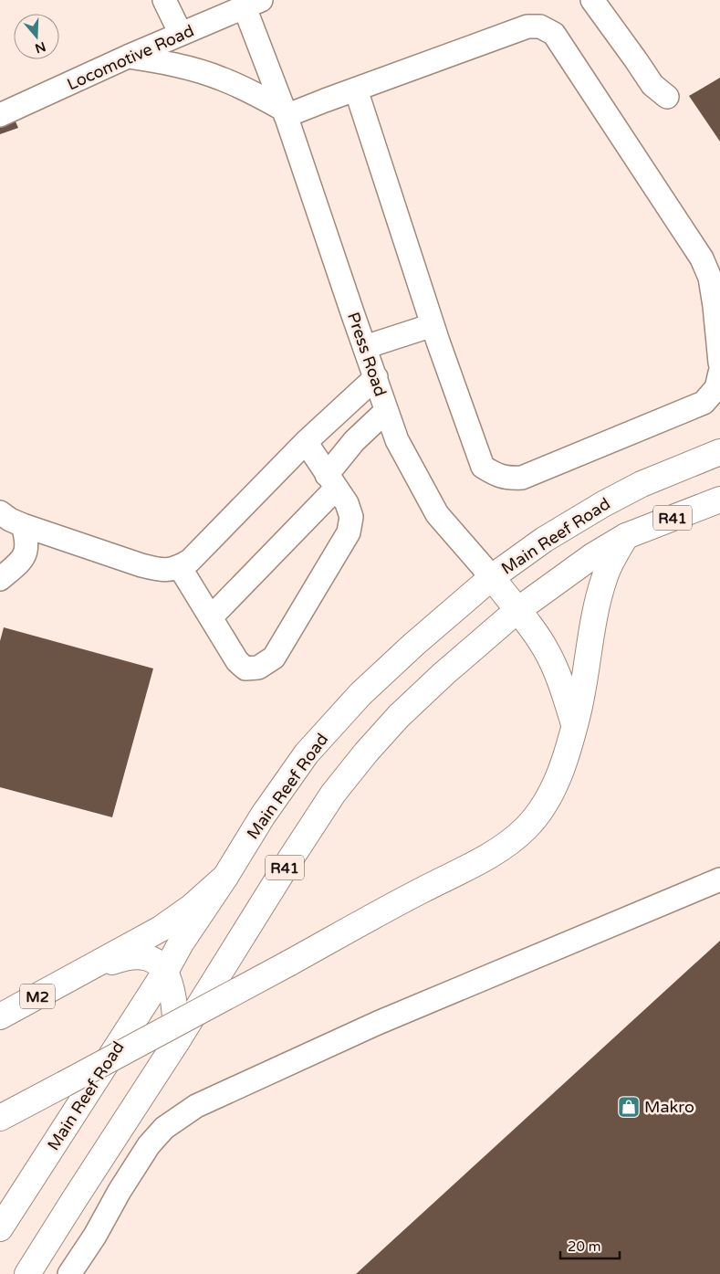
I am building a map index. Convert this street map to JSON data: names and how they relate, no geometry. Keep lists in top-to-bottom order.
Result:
{
  "streets": {
    "main road": ["R41", "Main Reef Road", "M2"],
    "street": ["Locomotive Road", "Press Road"]
  },
  "crossings": [
    ["Locomotive Road", "Press Road"],
    ["Press Road", "Main Reef Road"]
  ],
  "places": {
    "shop": ["Makro"]
  },
  "scale_bar": "20 m",
  "north": "bottom"
}
